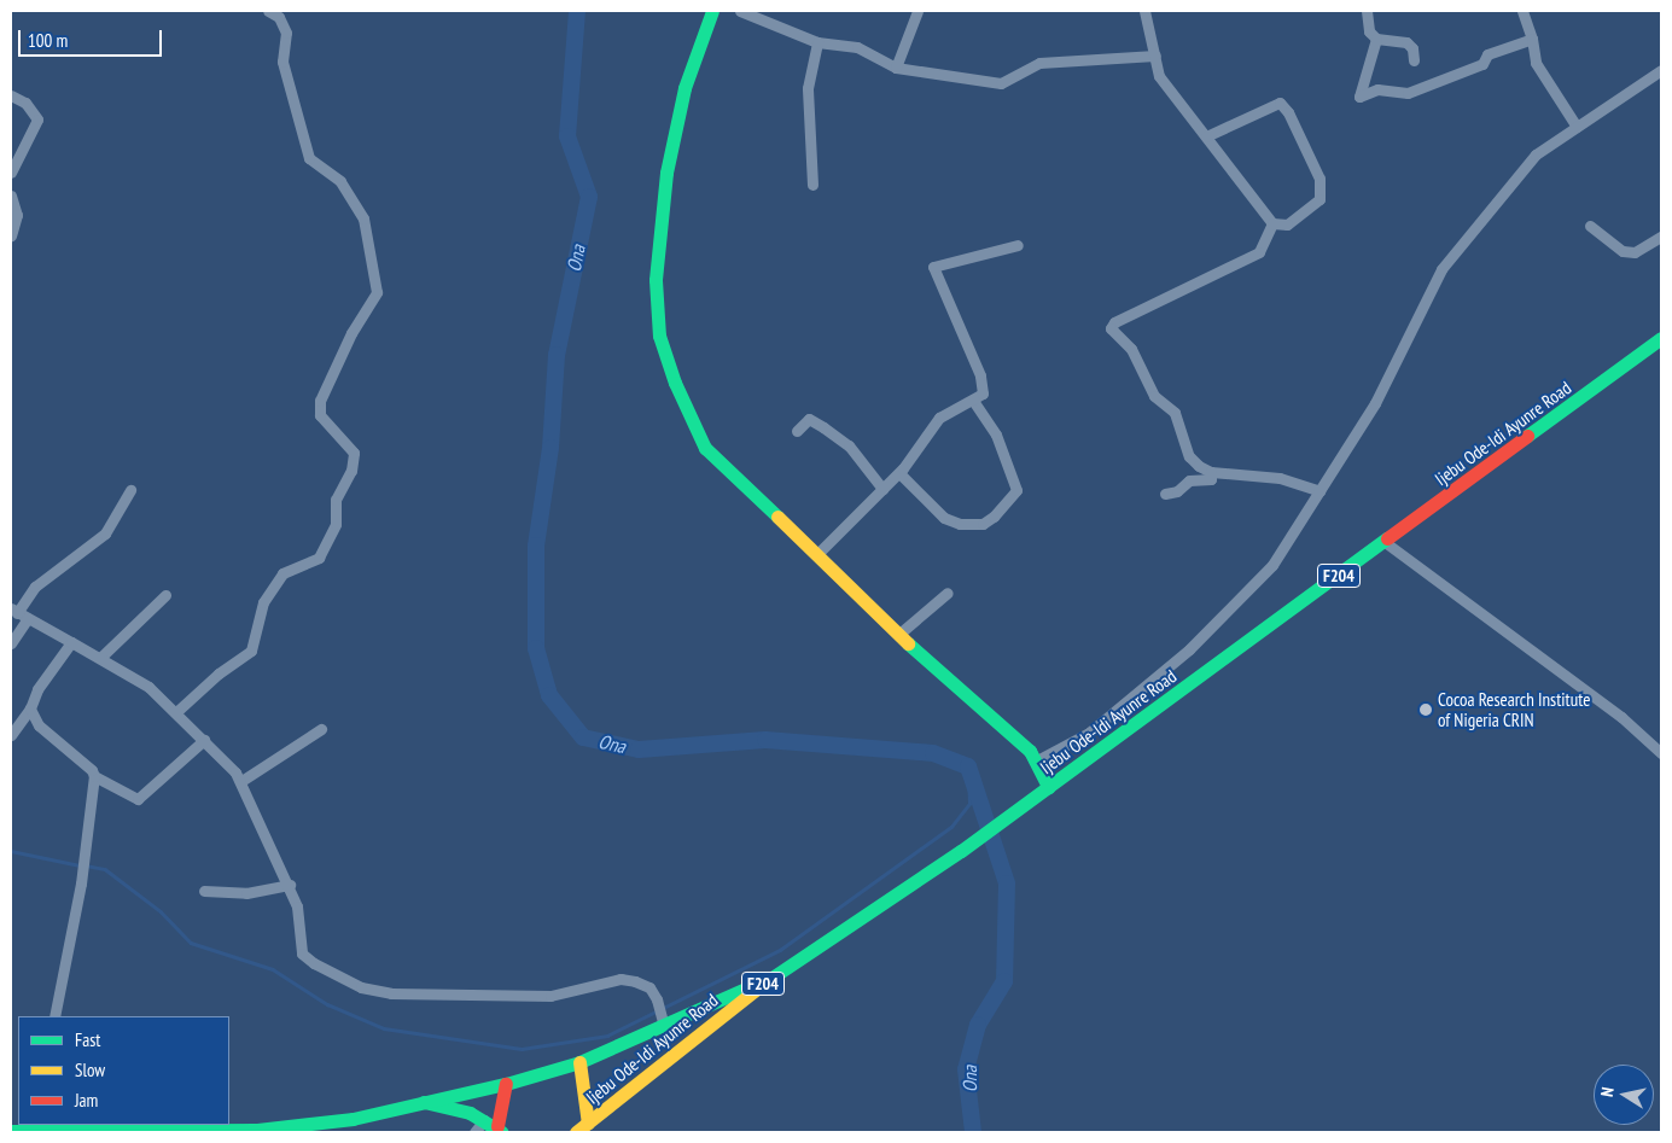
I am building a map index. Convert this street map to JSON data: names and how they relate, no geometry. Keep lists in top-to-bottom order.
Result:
{
  "streets": {
    "main road": ["Ijebu Ode-Idi Ayunre Road", "F204"]
  },
  "water": ["Ona"],
  "places": ["Cocoa Research Institute of Nigeria CRIN"],
  "legend": ["Fast", "Slow", "Jam"],
  "scale_bar": "100 m",
  "north": "left"
}
